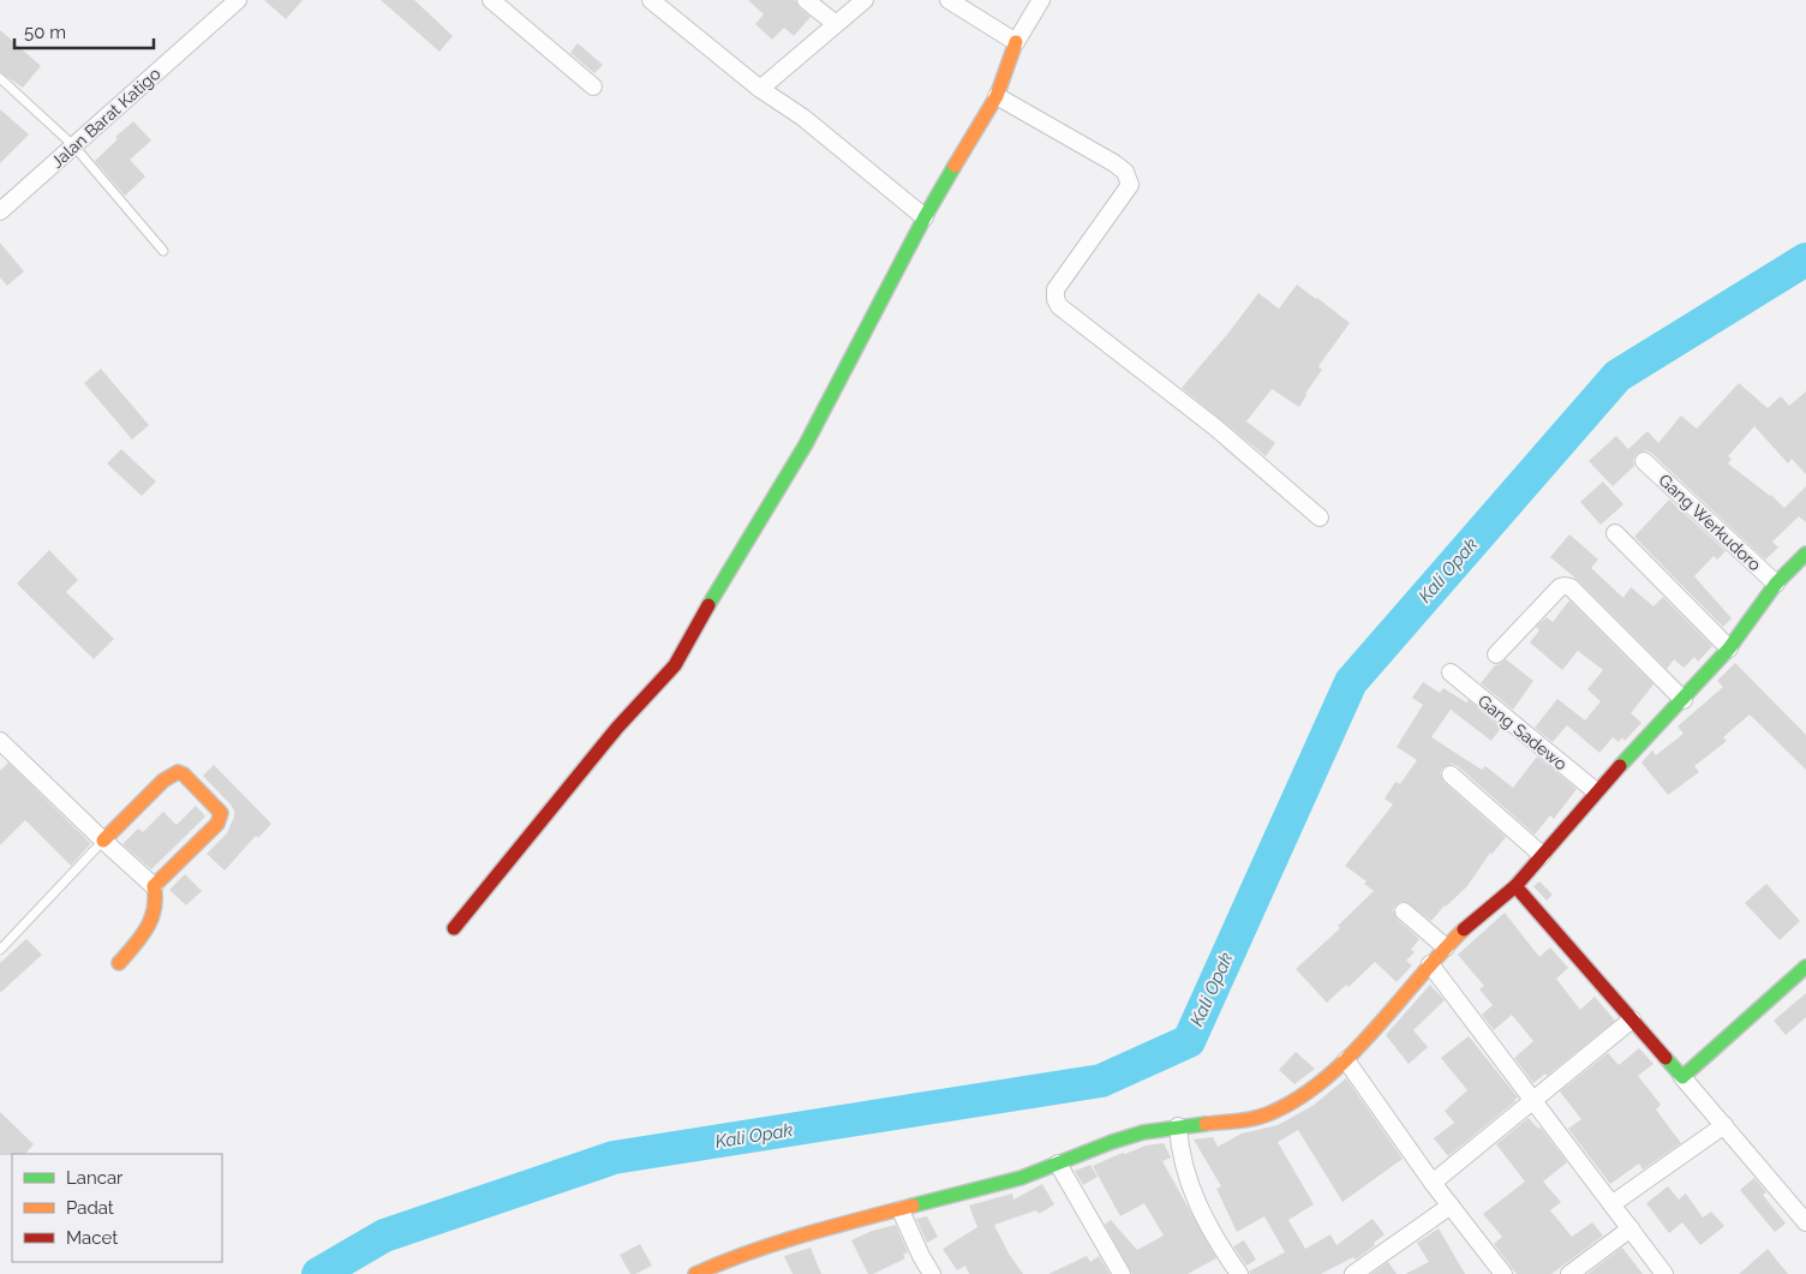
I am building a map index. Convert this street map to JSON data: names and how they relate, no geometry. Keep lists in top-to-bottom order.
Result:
{
  "streets": {
    "street": ["Jalan Barat Katigo", "Gang Werkudoro", "Gang Sadewo"]
  },
  "water": ["Kali Opak"],
  "legend": ["Lancar", "Padat", "Macet"],
  "scale_bar": "50 m"
}
